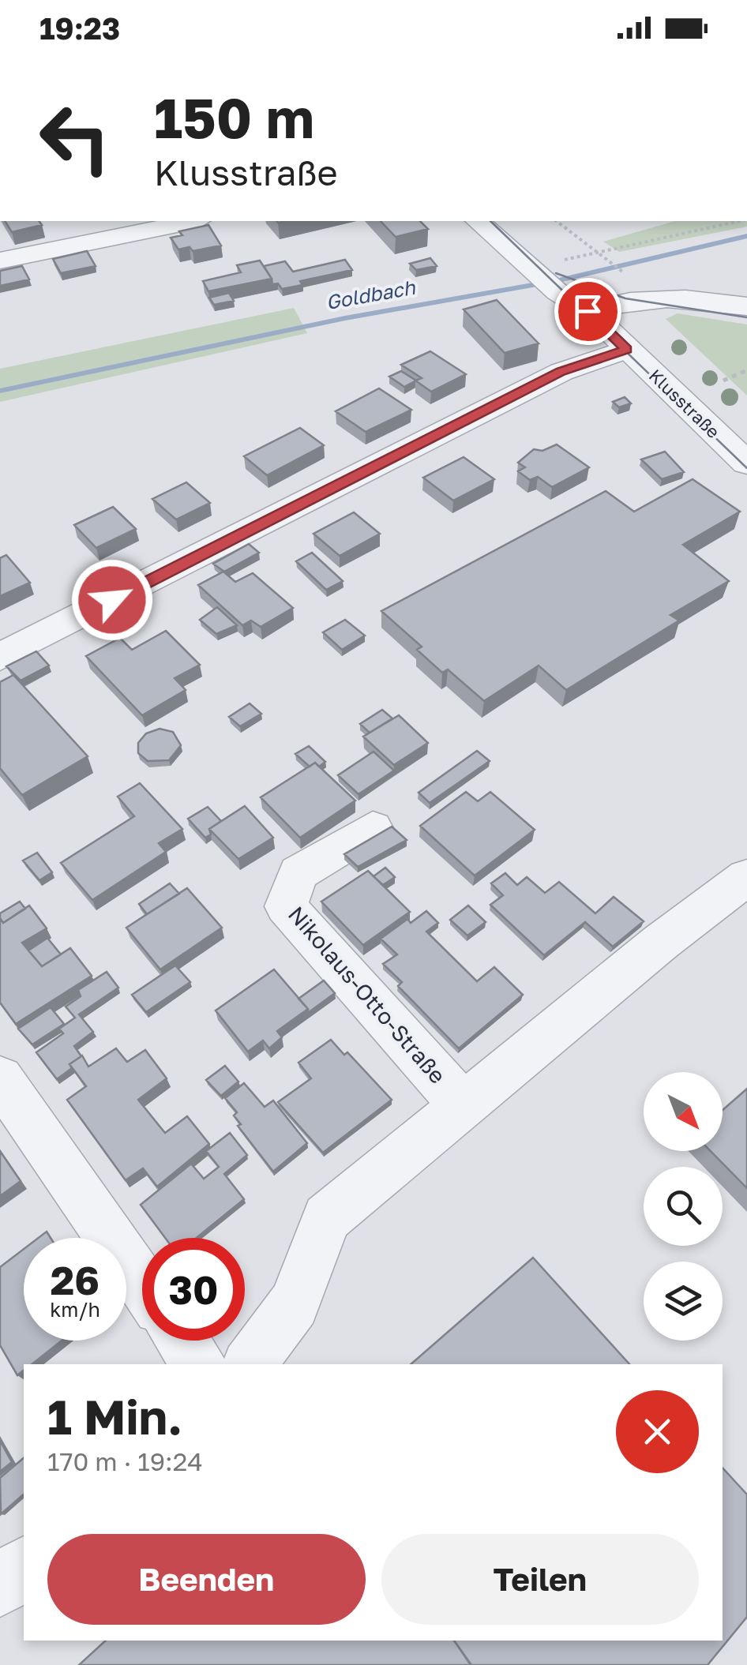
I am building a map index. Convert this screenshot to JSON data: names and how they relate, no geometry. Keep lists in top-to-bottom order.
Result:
{
  "streets": {
    "street": ["Klusstraße", "Nikolaus-Otto-Straße"]
  },
  "water": ["Goldbach"],
  "north": "bottom right",
  "page": {
    "status": "19:23",
    "turn": ["150 m", "Klusstraße"],
    "speed": "26 km/h",
    "limit": "30",
    "heading": ["1 Min.", "170 m · 19:24"],
    "buttons": ["Beenden", "Teilen"]
  }
}
